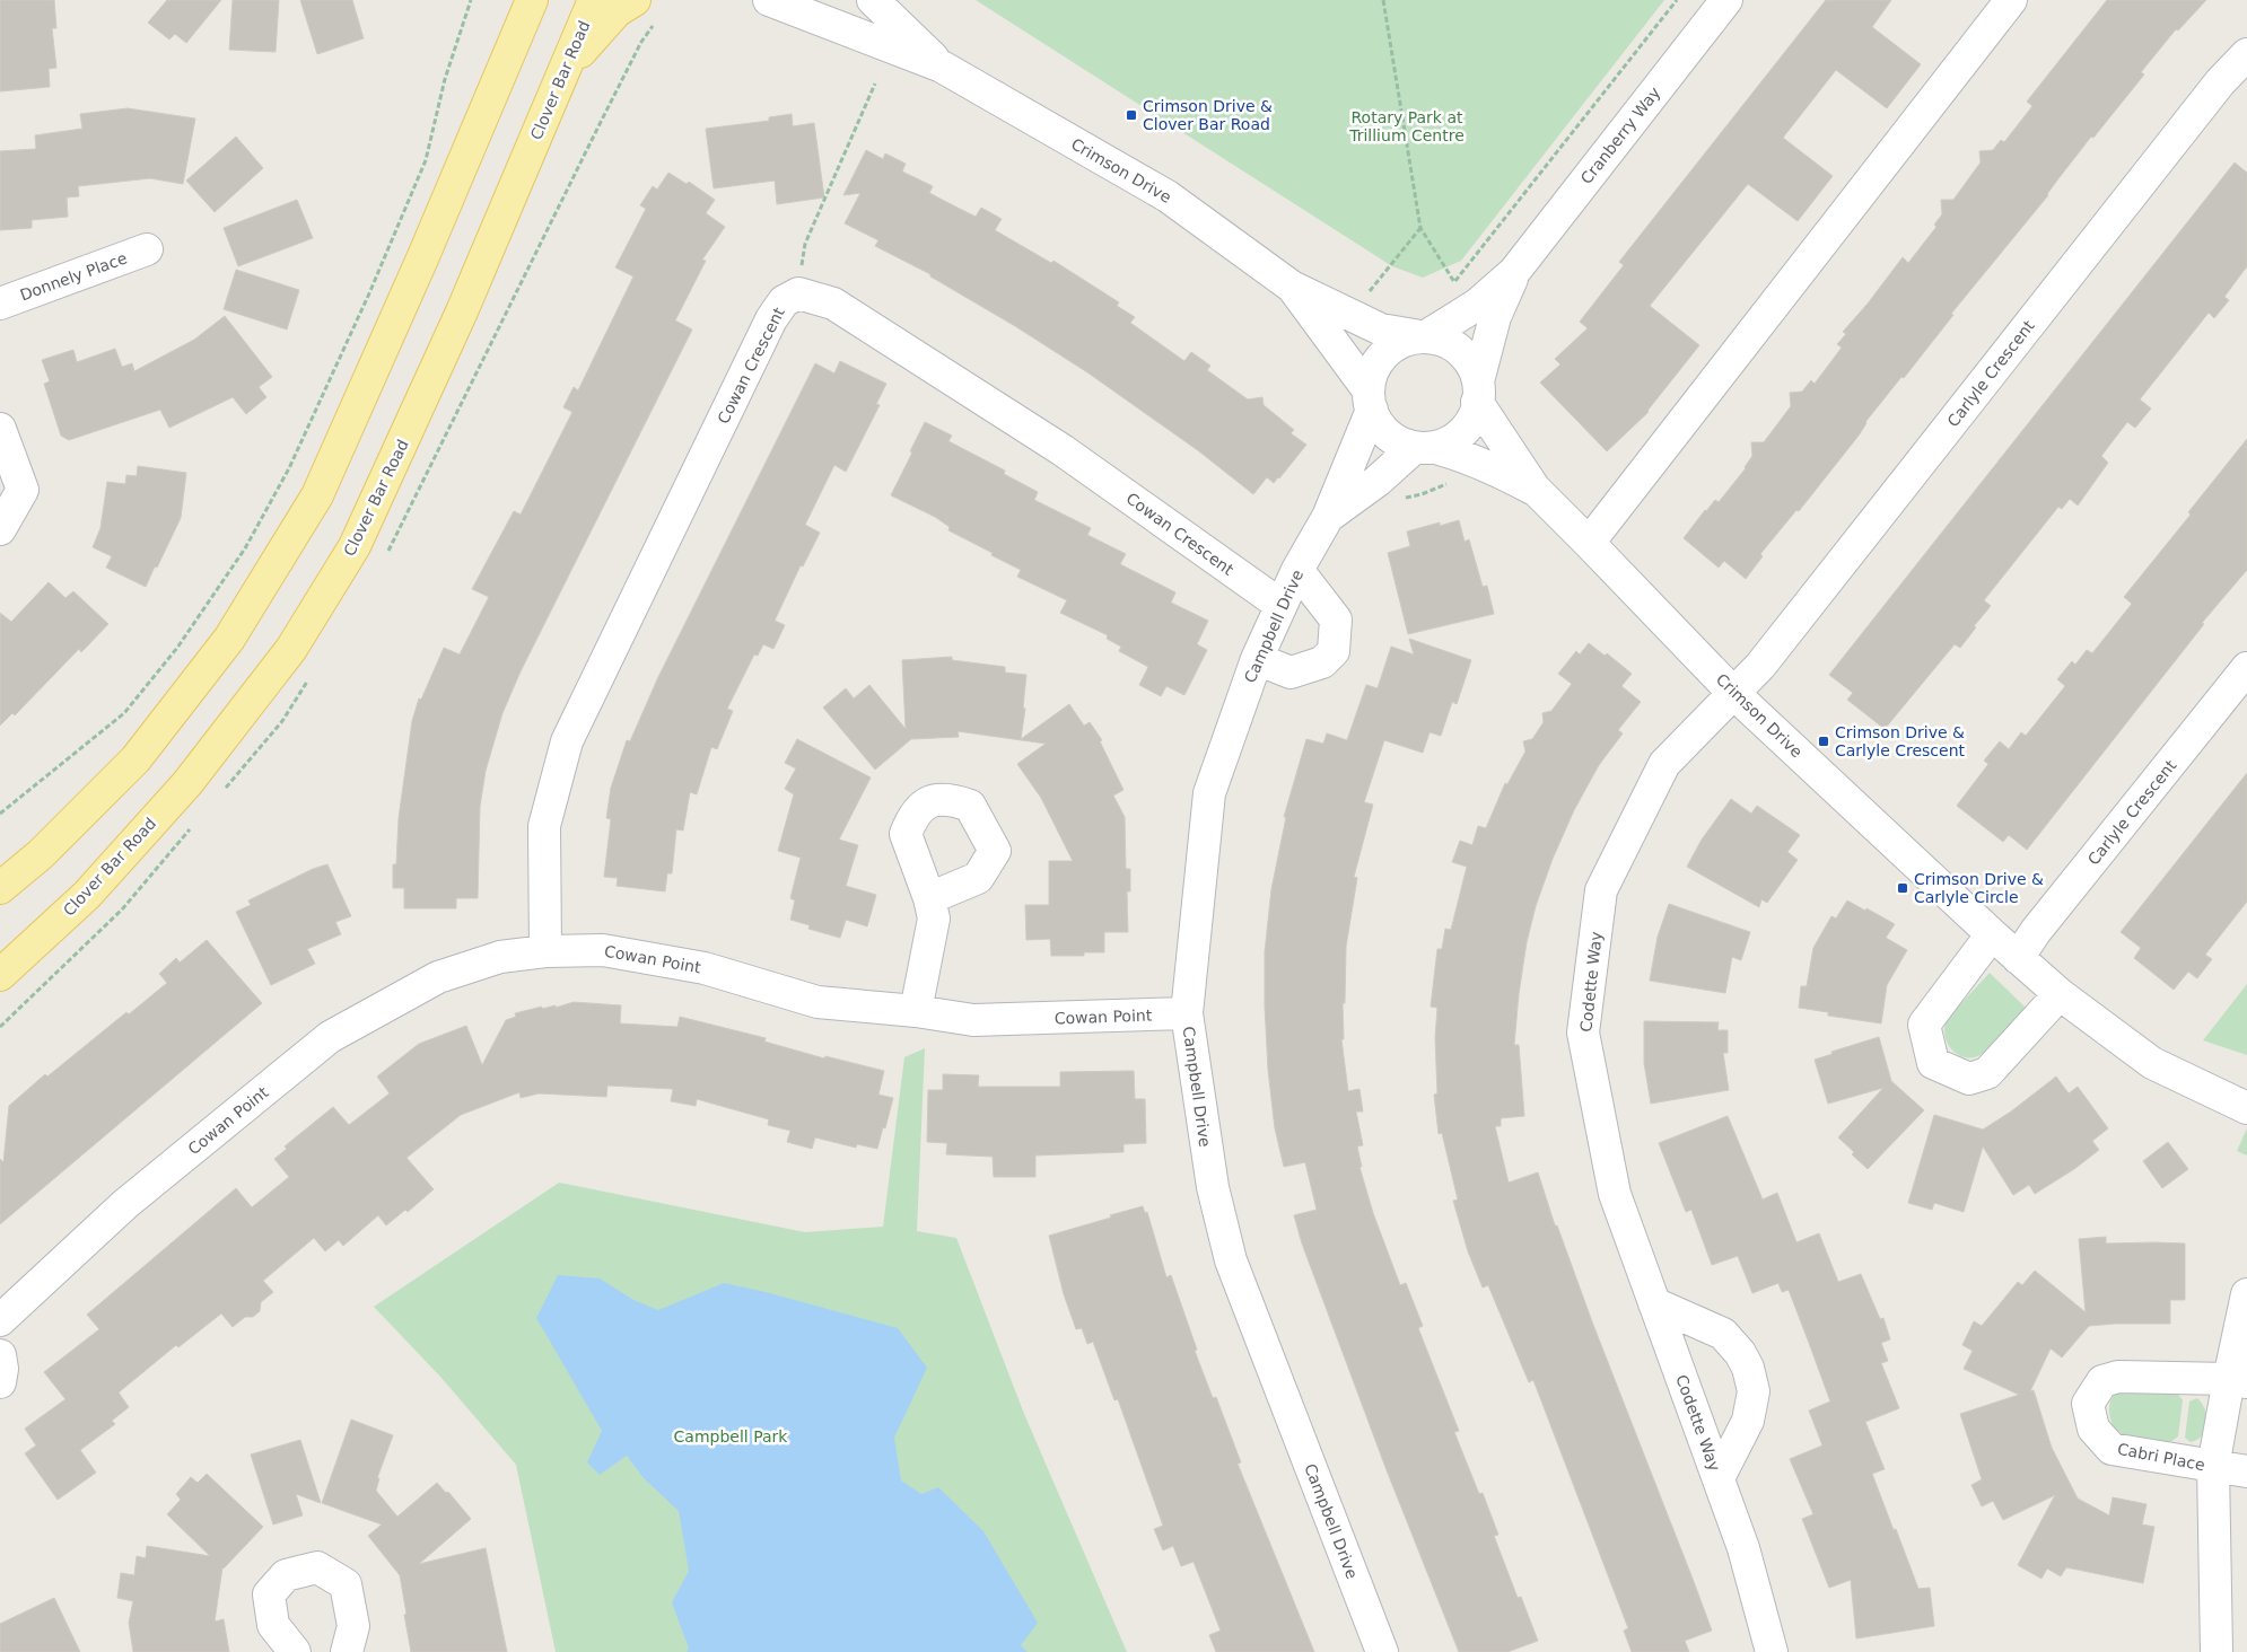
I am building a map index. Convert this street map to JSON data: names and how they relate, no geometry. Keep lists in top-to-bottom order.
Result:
{
  "streets": {
    "main road": ["Clover Bar Road"],
    "street": [
      "Cranberry Way",
      "Crimson Drive",
      "Donnely Place",
      "Cowan Crescent",
      "Carlyle Crescent",
      "Campbell Drive",
      "Cowan Point",
      "Codette Way",
      "Cabri Place"
    ]
  },
  "crossings": [
    ["Cranberry Way", "Crimson Drive"],
    ["Cranberry Way", "Campbell Drive"],
    ["Crimson Drive", "Carlyle Crescent"],
    ["Crimson Drive", "Campbell Drive"],
    ["Crimson Drive", "Codette Way"],
    ["Cowan Crescent", "Campbell Drive"],
    ["Cowan Crescent", "Cowan Point"],
    ["Carlyle Crescent", "Codette Way"],
    ["Campbell Drive", "Cowan Point"]
  ],
  "parks": ["Rotary Park at Trillium Centre", "Campbell Park"],
  "places": {
    "transit": ["Crimson Drive & Clover Bar Road", "Crimson Drive & Carlyle Crescent", "Crimson Drive & Carlyle Circle"]
  }
}
